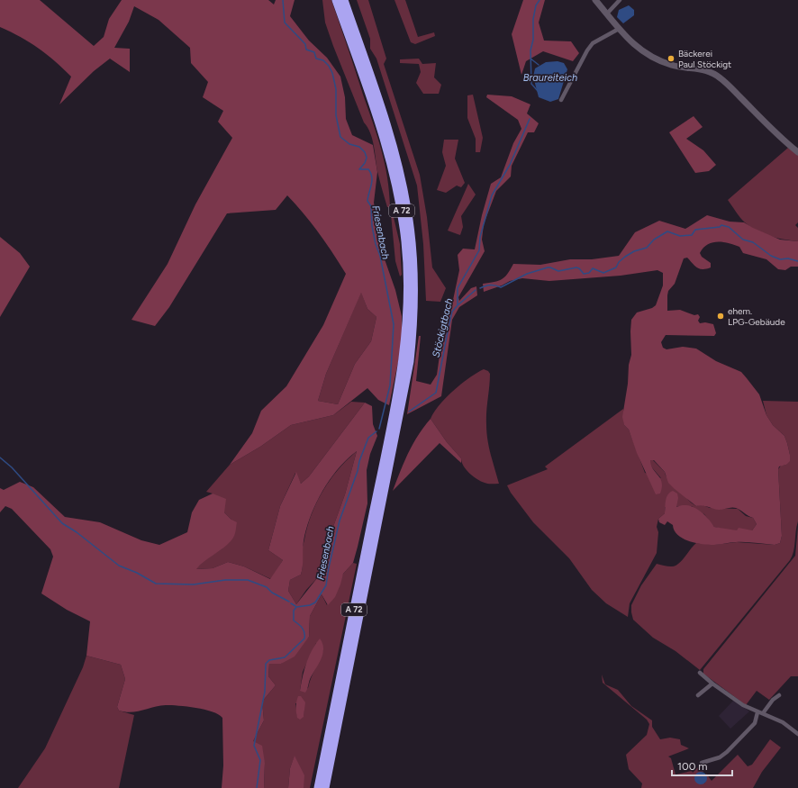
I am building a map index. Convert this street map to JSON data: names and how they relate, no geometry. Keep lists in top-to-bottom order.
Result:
{
  "streets": {
    "highway": ["A 72"]
  },
  "water": ["Braureiteich", "Friesenbach", "Stöckigtbach"],
  "places": ["Bäckerei Paul Stöckigt", "ehem. LPG-Gebäude"],
  "scale_bar": "100 m"
}
